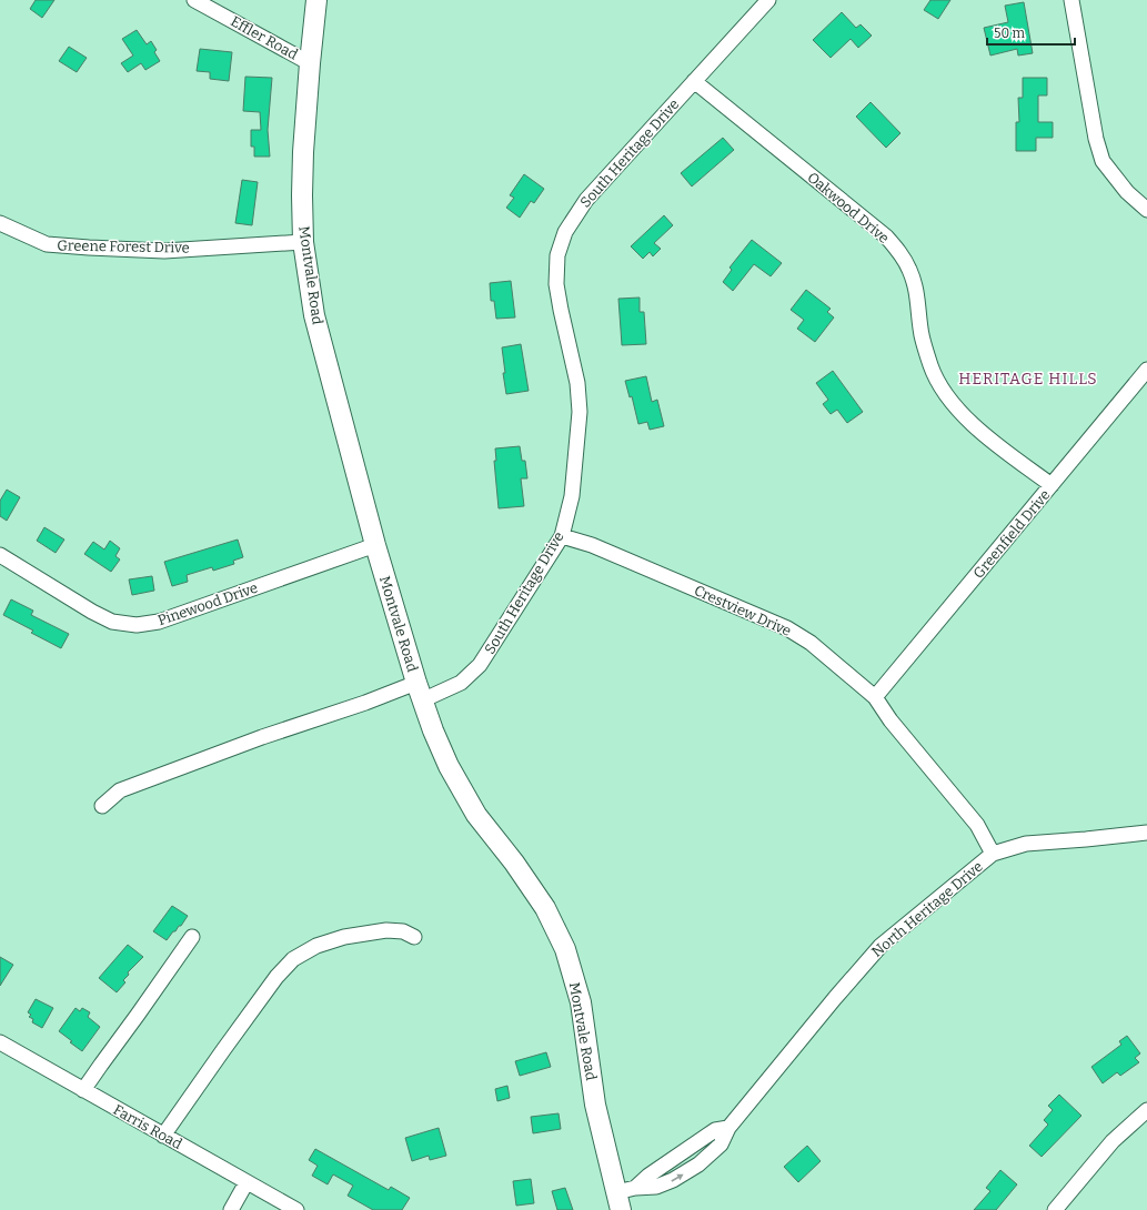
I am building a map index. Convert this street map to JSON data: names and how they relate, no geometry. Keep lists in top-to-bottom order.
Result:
{
  "streets": {
    "main road": ["Montvale Road"],
    "street": [
      "Effler Road",
      "South Heritage Drive",
      "Oakwood Drive",
      "Greene Forest Drive",
      "Greenfield Drive",
      "Pinewood Drive",
      "Crestview Drive",
      "North Heritage Drive",
      "Farris Road"
    ]
  },
  "crossings": [
    ["Effler Road", "Montvale Road"],
    ["South Heritage Drive", "Oakwood Drive"],
    ["South Heritage Drive", "Montvale Road"],
    ["South Heritage Drive", "Crestview Drive"],
    ["Oakwood Drive", "Greenfield Drive"],
    ["Greene Forest Drive", "Montvale Road"],
    ["Montvale Road", "Pinewood Drive"],
    ["Montvale Road", "North Heritage Drive"],
    ["Greenfield Drive", "Crestview Drive"],
    ["Crestview Drive", "North Heritage Drive"]
  ],
  "districts": ["HERITAGE HILLS"],
  "scale_bar": "50 m"
}
